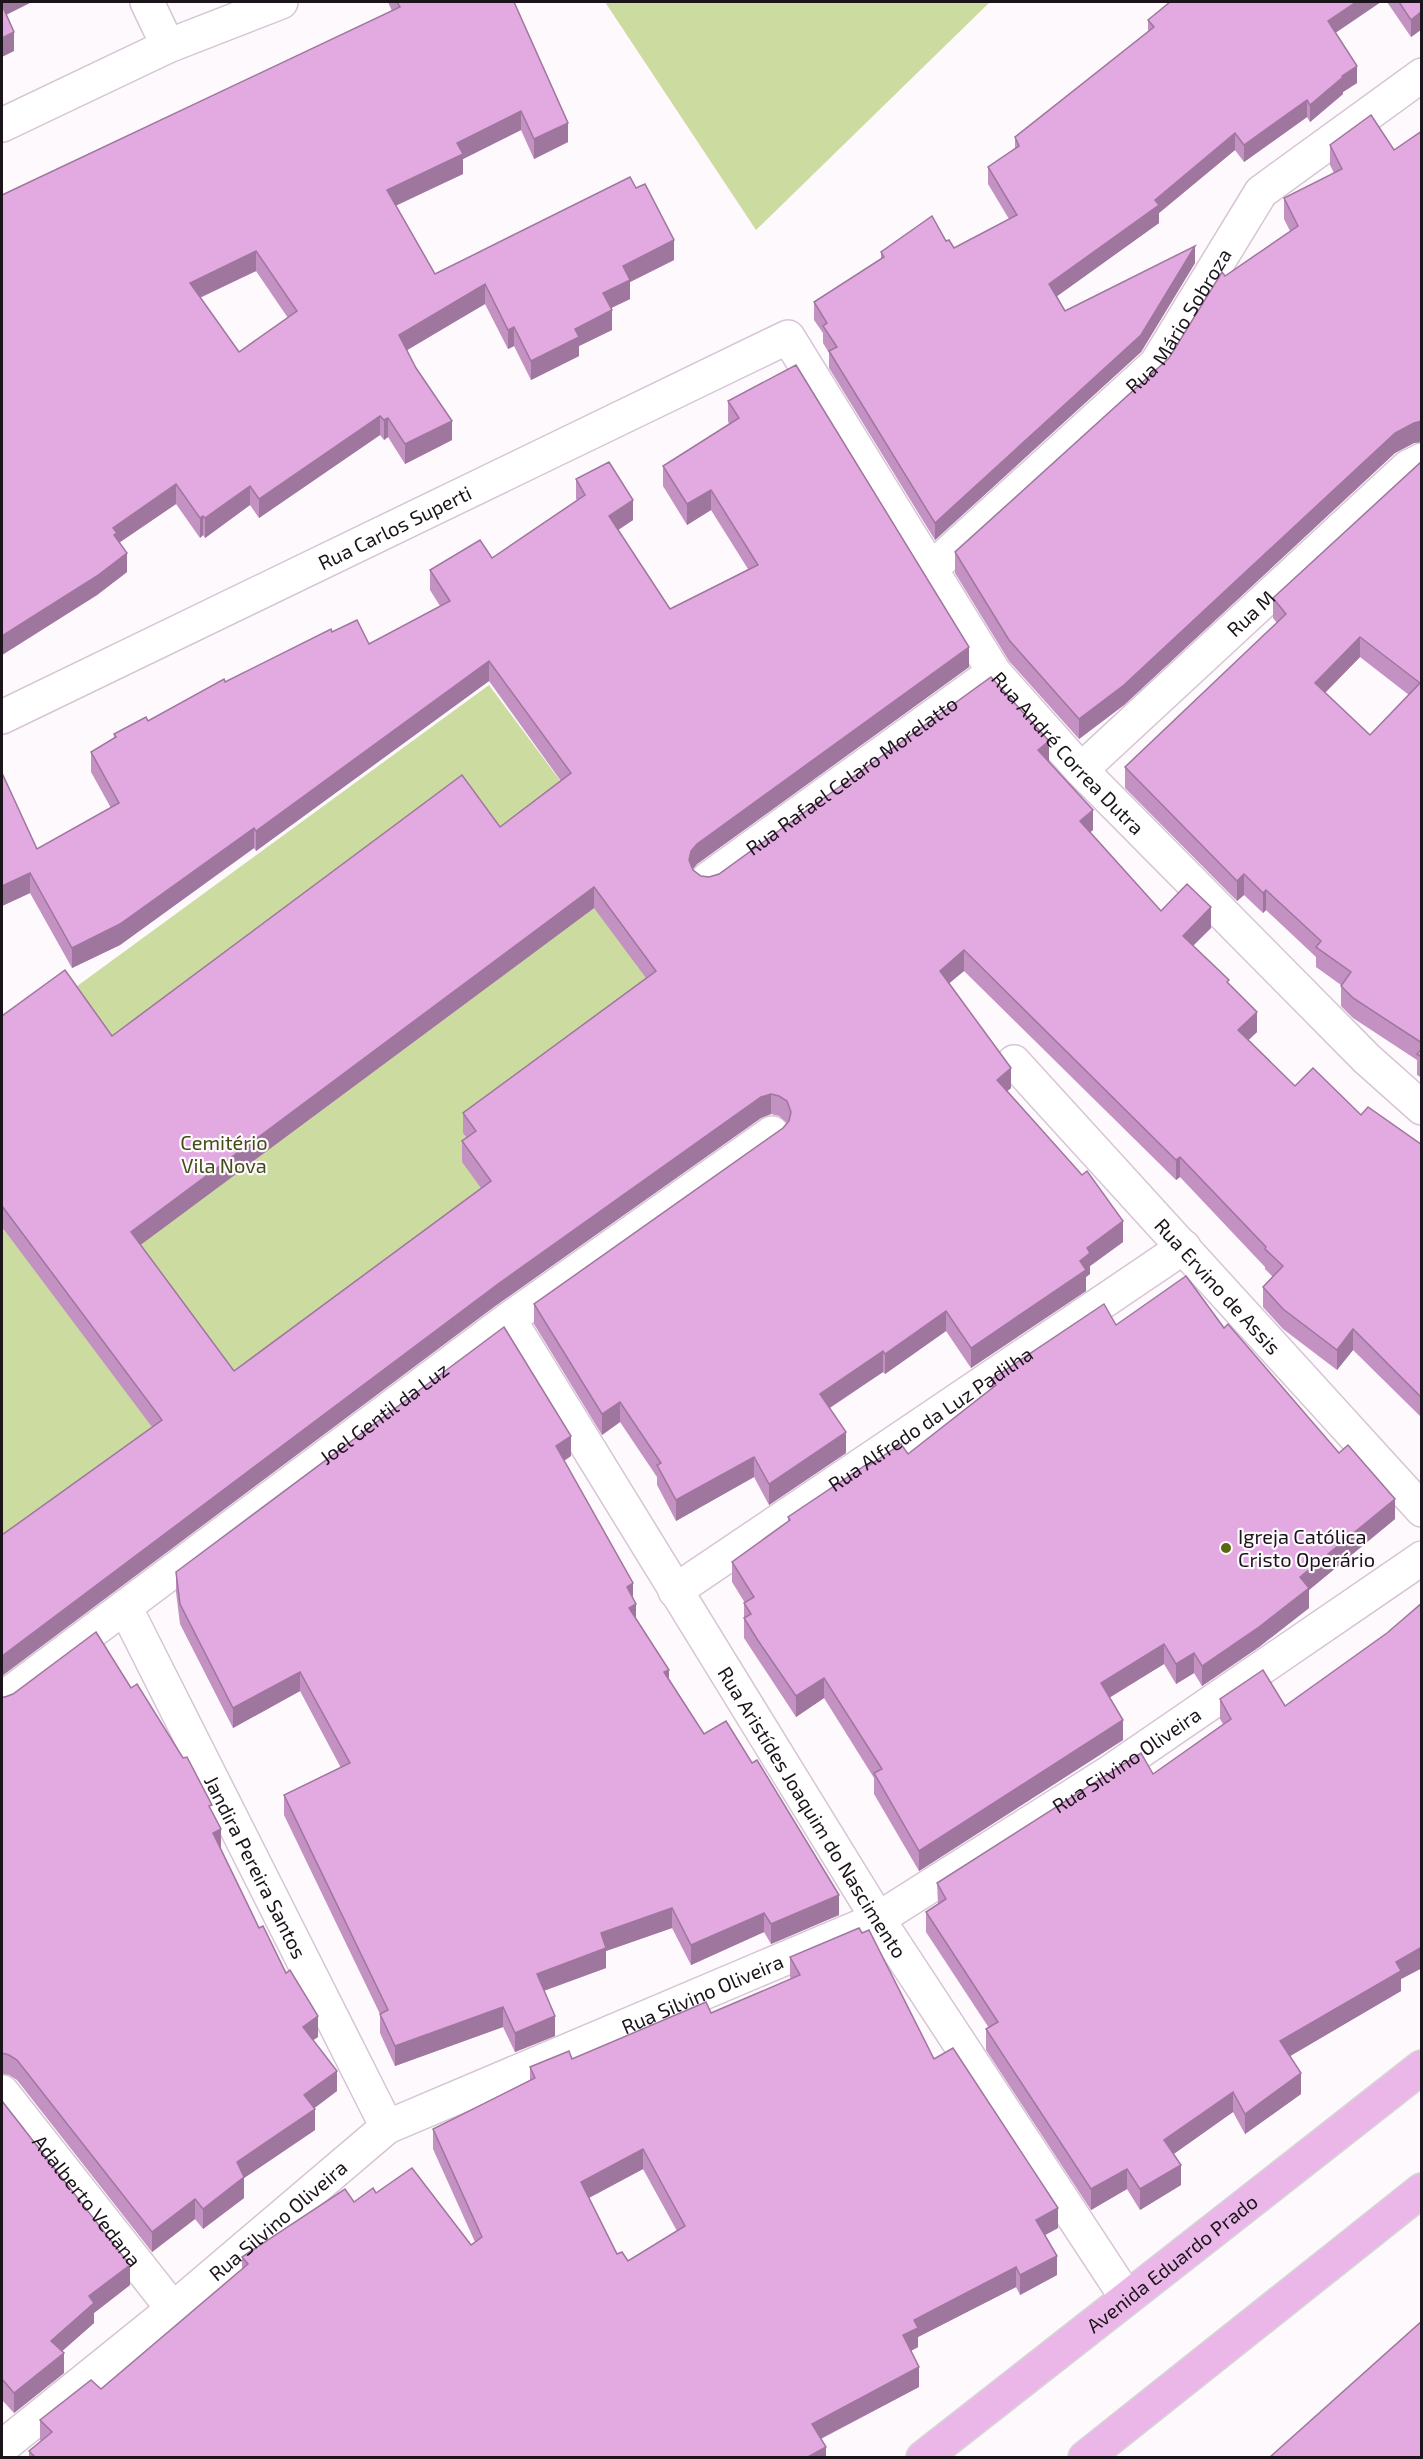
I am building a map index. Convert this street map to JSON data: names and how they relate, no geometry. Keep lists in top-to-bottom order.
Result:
{
  "streets": {
    "main road": ["Avenida Eduardo Prado"],
    "street": [
      "Rua Mário Sobroza",
      "Rua Carlos Superti",
      "Rua M",
      "Rua André Correa Dutra",
      "Rua Rafael Celaro Morelatto",
      "Rua Ervino de Assis",
      "Joel Gentil da Luz",
      "Rua Alfredo da Luz Padilha",
      "Rua Silvino Oliveira",
      "Rua Aristídes Joaquim do Nascimento",
      "Jandira Pereira Santos",
      "Adalberto Vedana"
    ]
  },
  "crossings": [
    ["Rua Mário Sobroza", "Rua André Correa Dutra"],
    ["Rua Carlos Superti", "Rua André Correa Dutra"],
    ["Rua M", "Rua André Correa Dutra"],
    ["Rua André Correa Dutra", "Rua Rafael Celaro Morelatto"],
    ["Rua Ervino de Assis", "Rua Alfredo da Luz Padilha"],
    ["Joel Gentil da Luz", "Rua Aristídes Joaquim do Nascimento"],
    ["Joel Gentil da Luz", "Jandira Pereira Santos"],
    ["Rua Alfredo da Luz Padilha", "Rua Aristídes Joaquim do Nascimento"],
    ["Rua Silvino Oliveira", "Rua Aristídes Joaquim do Nascimento"],
    ["Rua Silvino Oliveira", "Jandira Pereira Santos"],
    ["Rua Silvino Oliveira", "Adalberto Vedana"],
    ["Rua Aristídes Joaquim do Nascimento", "Avenida Eduardo Prado"]
  ],
  "parks": ["Cemitério Vila Nova"],
  "places": ["Igreja Católica Cristo Operário"]
}
